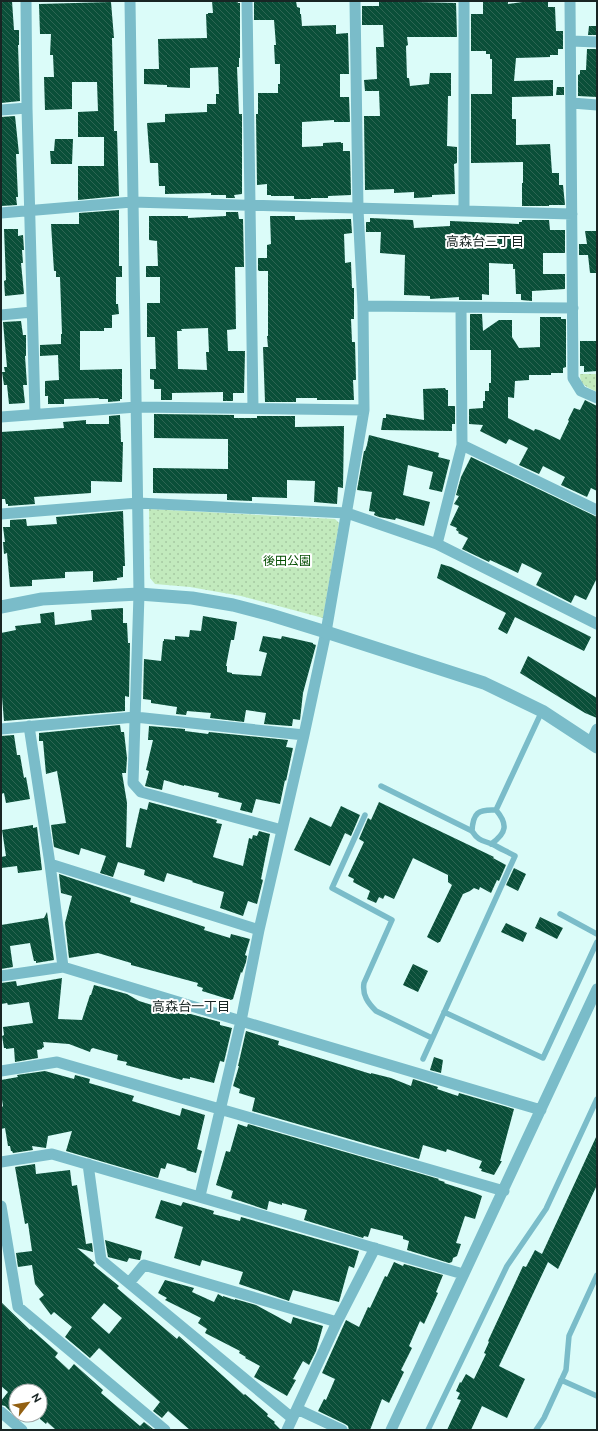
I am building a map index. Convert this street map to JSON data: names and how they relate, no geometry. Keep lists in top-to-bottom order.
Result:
{
  "districts": ["高森台三丁目", "高森台一丁目"],
  "parks": ["後田公園"],
  "north": "top right"
}
